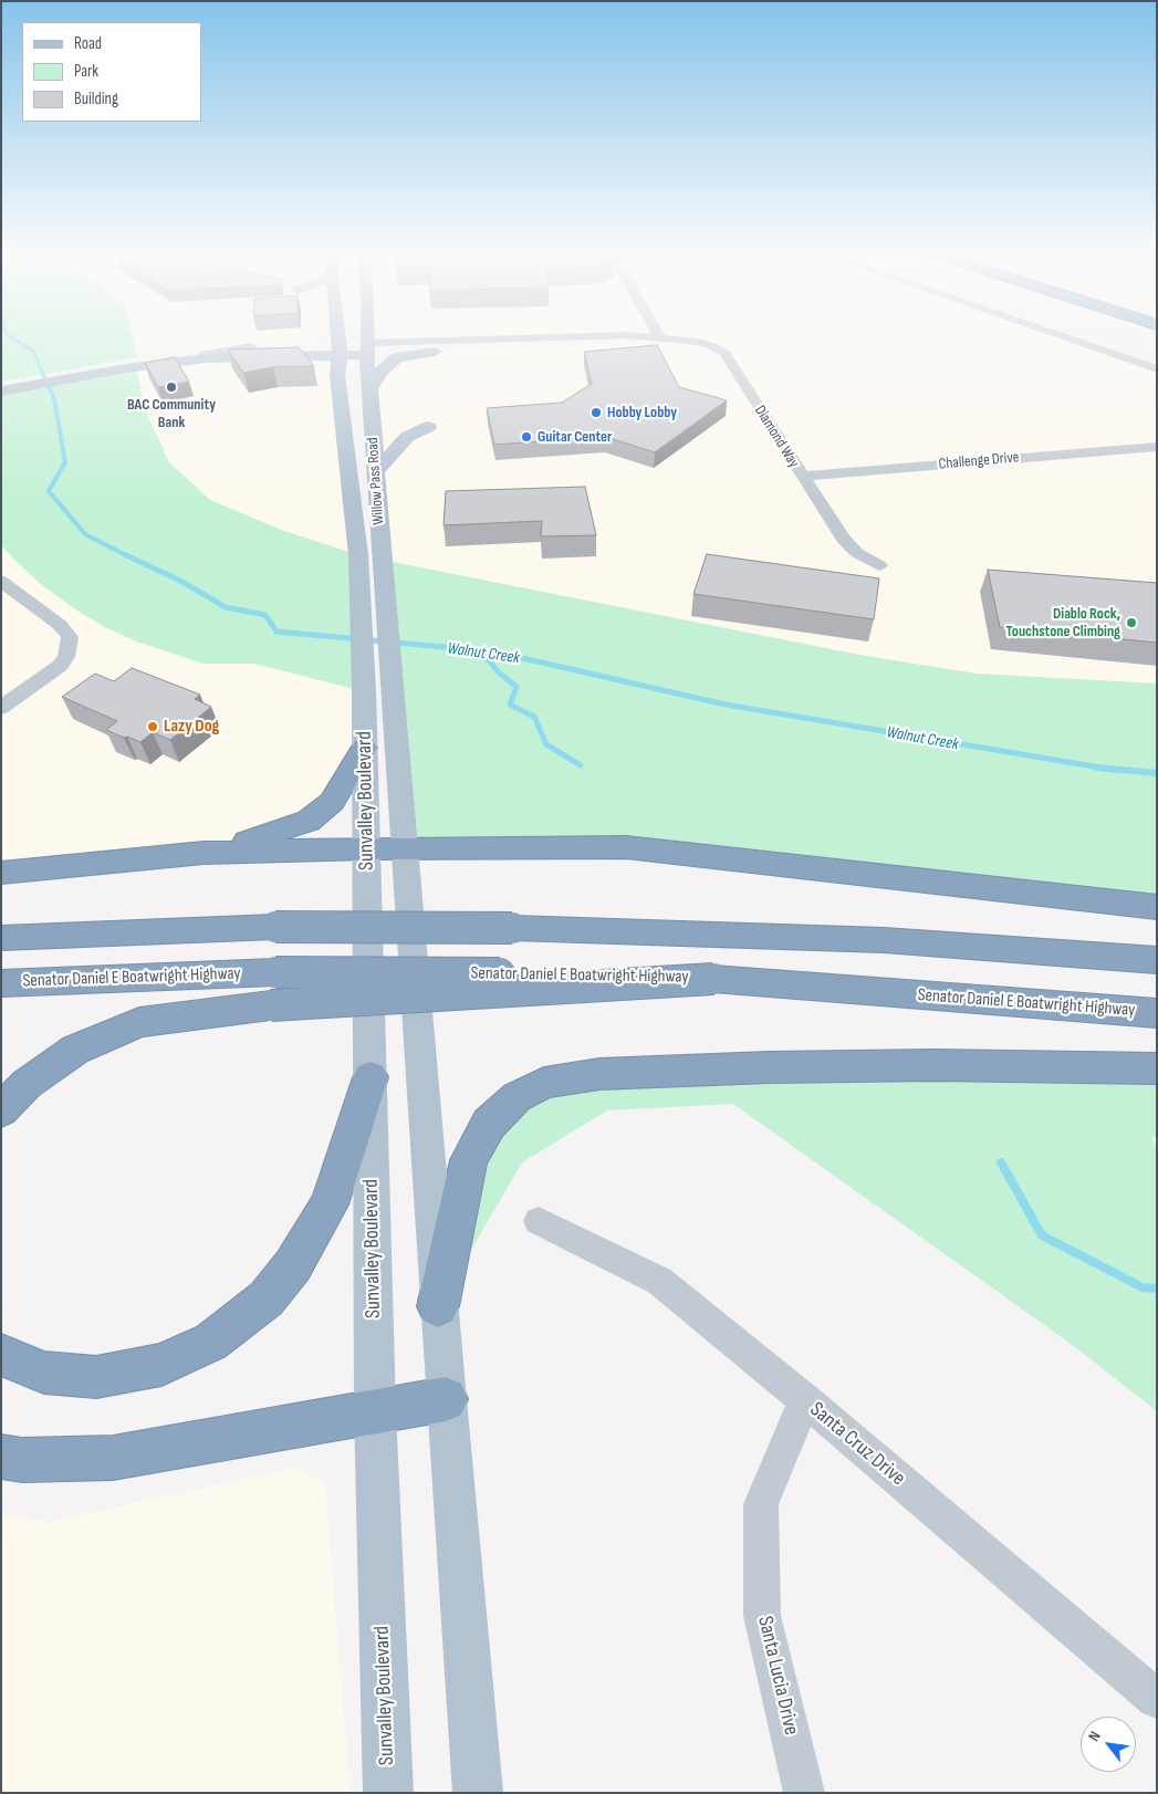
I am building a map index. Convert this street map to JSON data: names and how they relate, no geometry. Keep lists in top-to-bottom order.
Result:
{
  "streets": {
    "highway": ["Senator Daniel E Boatwright Highway"],
    "main road": ["Willow Pass Road", "Sunvalley Boulevard"],
    "street": [
      "Diamond Way",
      "Challenge Drive",
      "Santa Cruz Drive",
      "Santa Lucia Drive"
    ]
  },
  "crossings": [
    ["Diamond Way", "Challenge Drive"],
    ["Diamond Way", "Willow Pass Road"],
    ["Willow Pass Road", "Sunvalley Boulevard"],
    ["Santa Cruz Drive", "Santa Lucia Drive"]
  ],
  "water": ["Walnut Creek"],
  "places": [
    "BAC Community Bank",
    "Hobby Lobby",
    "Guitar Center",
    "Diablo Rock, Touchstone Climbing",
    "Lazy Dog"
  ],
  "legend": ["Road", "Park", "Building"],
  "north": "top left"
}
